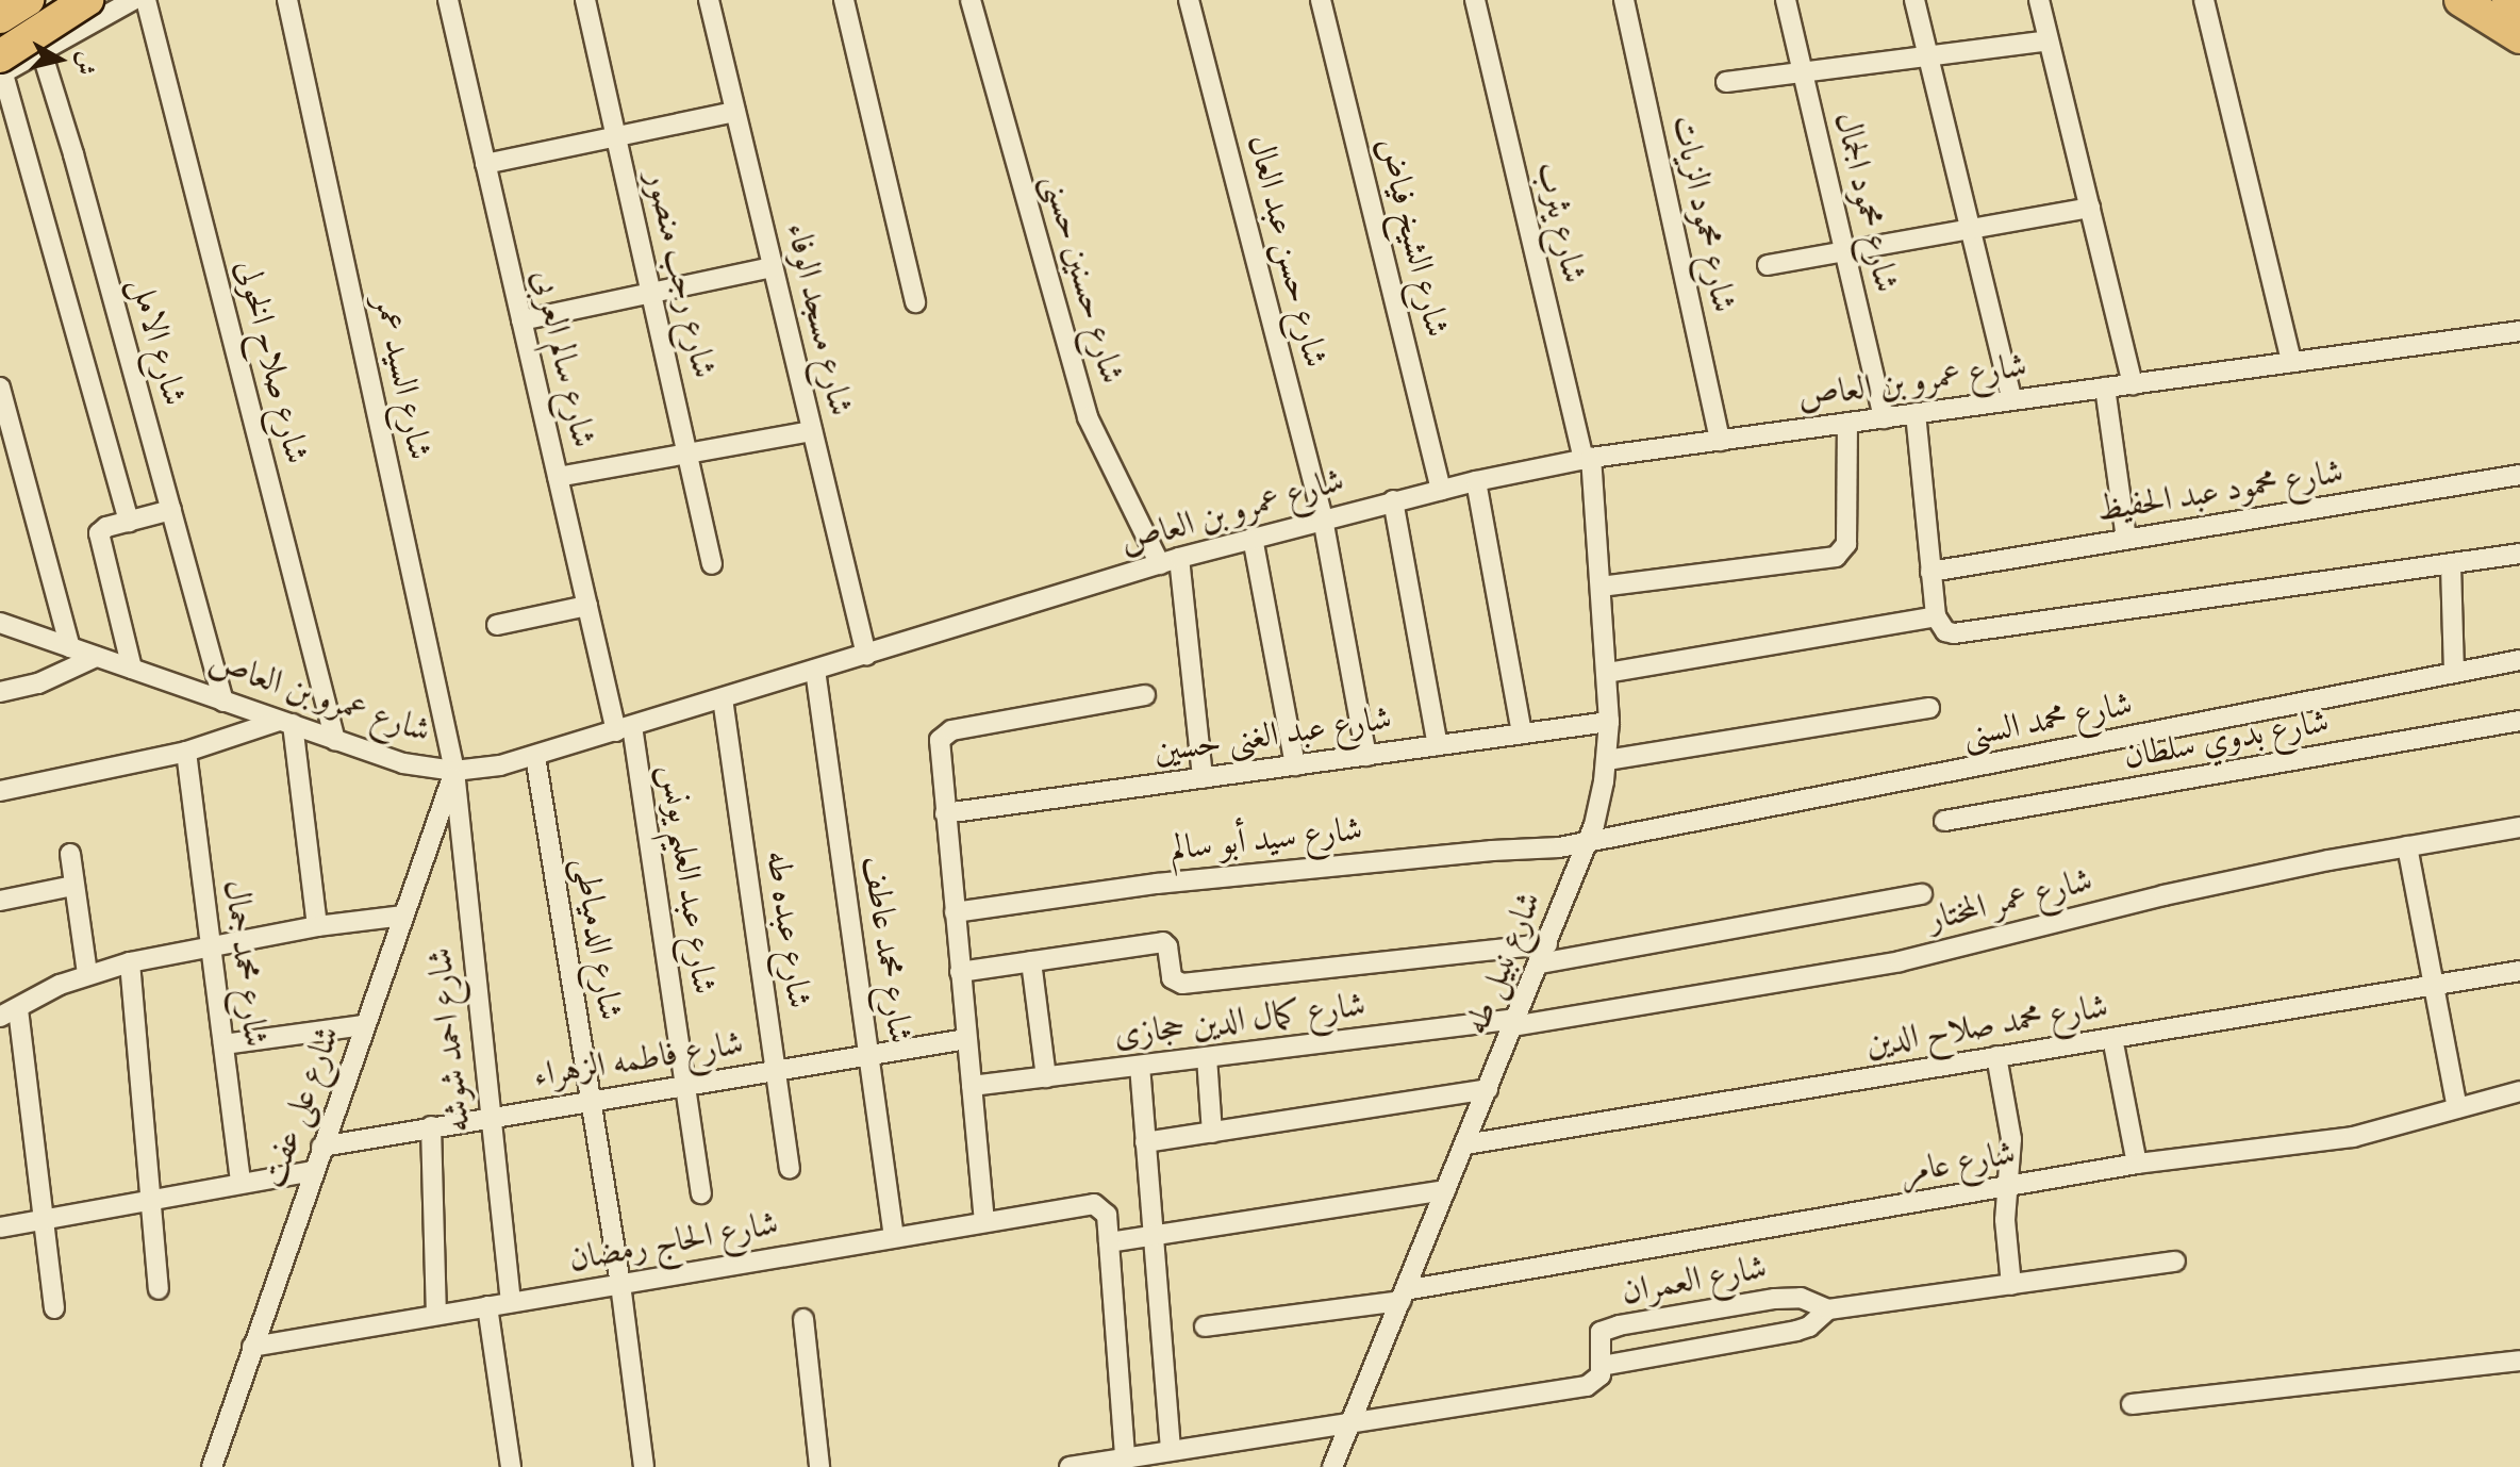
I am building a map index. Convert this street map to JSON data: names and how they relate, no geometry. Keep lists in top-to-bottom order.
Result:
{
  "streets": {
    "street": [
      "شارع محمود الجمال",
      "شارع محمود الزيات",
      "شارع يثرب",
      "شارع الشيخ فياض",
      "شارع حسن عبد العال",
      "شارع رجب منصور",
      "شارع حسنين حسنى",
      "شارع مسجد الوفاء",
      "شارع الامل",
      "شارع سالم العربى",
      "شارع صلاح الخولى",
      "شارع السيد عمر",
      "شارع عمرو بن العاص",
      "شارع محمود عبد الحفيظ",
      "شارع محمد السنى",
      "شارع عبد الغنى حسين",
      "شارع بدوي سلطان",
      "شارع سيد أبو سالم",
      "شارع عبد العليم يونس",
      "شارع عمر المختار",
      "شارع عبده طه",
      "شارع الدمياطى",
      "شارع محمد عاطف",
      "شارع محمد جمال",
      "شارع نبيل طه",
      "شارع كمال الدين حجازى",
      "شارع محمد صلاح الدين",
      "شارع احمد شوشه",
      "شارع فاطمه الزهراء",
      "شارع على عفت",
      "شارع عامر",
      "شارع الحاج رمضان",
      "شارع العمران"
    ]
  },
  "crossings": [
    ["شارع محمود الجمال", "شارع عمرو بن العاص"],
    ["شارع محمود الزيات", "شارع عمرو بن العاص"],
    ["شارع يثرب", "شارع عمرو بن العاص"],
    ["شارع يثرب", "شارع نبيل طه"],
    ["شارع الشيخ فياض", "شارع عمرو بن العاص"],
    ["شارع حسن عبد العال", "شارع عمرو بن العاص"],
    ["شارع حسن عبد العال", "شارع عبد الغنى حسين"],
    ["شارع حسنين حسنى", "شارع عمرو بن العاص"],
    ["شارع مسجد الوفاء", "شارع عمرو بن العاص"],
    ["شارع الامل", "شارع عمرو بن العاص"],
    ["شارع سالم العربى", "شارع عمرو بن العاص"],
    ["شارع سالم العربى", "شارع عبد العليم يونس"],
    ["شارع صلاح الخولى", "شارع عمرو بن العاص"],
    ["شارع السيد عمر", "شارع عمرو بن العاص"],
    ["شارع السيد عمر", "شارع احمد شوشه"],
    ["شارع السيد عمر", "شارع على عفت"],
    ["شارع عمرو بن العاص", "شارع عبد العليم يونس"],
    ["شارع عمرو بن العاص", "شارع عبده طه"],
    ["شارع عمرو بن العاص", "شارع الدمياطى"],
    ["شارع عمرو بن العاص", "شارع محمد عاطف"],
    ["شارع عمرو بن العاص", "شارع نبيل طه"],
    ["شارع عمرو بن العاص", "شارع احمد شوشه"],
    ["شارع عمرو بن العاص", "شارع على عفت"],
    ["شارع محمد السنى", "شارع سيد أبو سالم"],
    ["شارع محمد السنى", "شارع نبيل طه"],
    ["شارع عبد الغنى حسين", "شارع نبيل طه"],
    ["شارع سيد أبو سالم", "شارع نبيل طه"],
    ["شارع عبد العليم يونس", "شارع فاطمه الزهراء"],
    ["شارع عمر المختار", "شارع نبيل طه"],
    ["شارع عمر المختار", "شارع كمال الدين حجازى"],
    ["شارع عبده طه", "شارع فاطمه الزهراء"],
    ["شارع الدمياطى", "شارع فاطمه الزهراء"],
    ["شارع الدمياطى", "شارع الحاج رمضان"],
    ["شارع محمد عاطف", "شارع فاطمه الزهراء"],
    ["شارع محمد عاطف", "شارع الحاج رمضان"],
    ["شارع نبيل طه", "شارع كمال الدين حجازى"],
    ["شارع نبيل طه", "شارع محمد صلاح الدين"],
    ["شارع نبيل طه", "شارع عامر"],
    ["شارع احمد شوشه", "شارع فاطمه الزهراء"],
    ["شارع احمد شوشه", "شارع على عفت"],
    ["شارع احمد شوشه", "شارع الحاج رمضان"],
    ["شارع فاطمه الزهراء", "شارع على عفت"],
    ["شارع على عفت", "شارع الحاج رمضان"]
  ],
  "north": "right"
}
